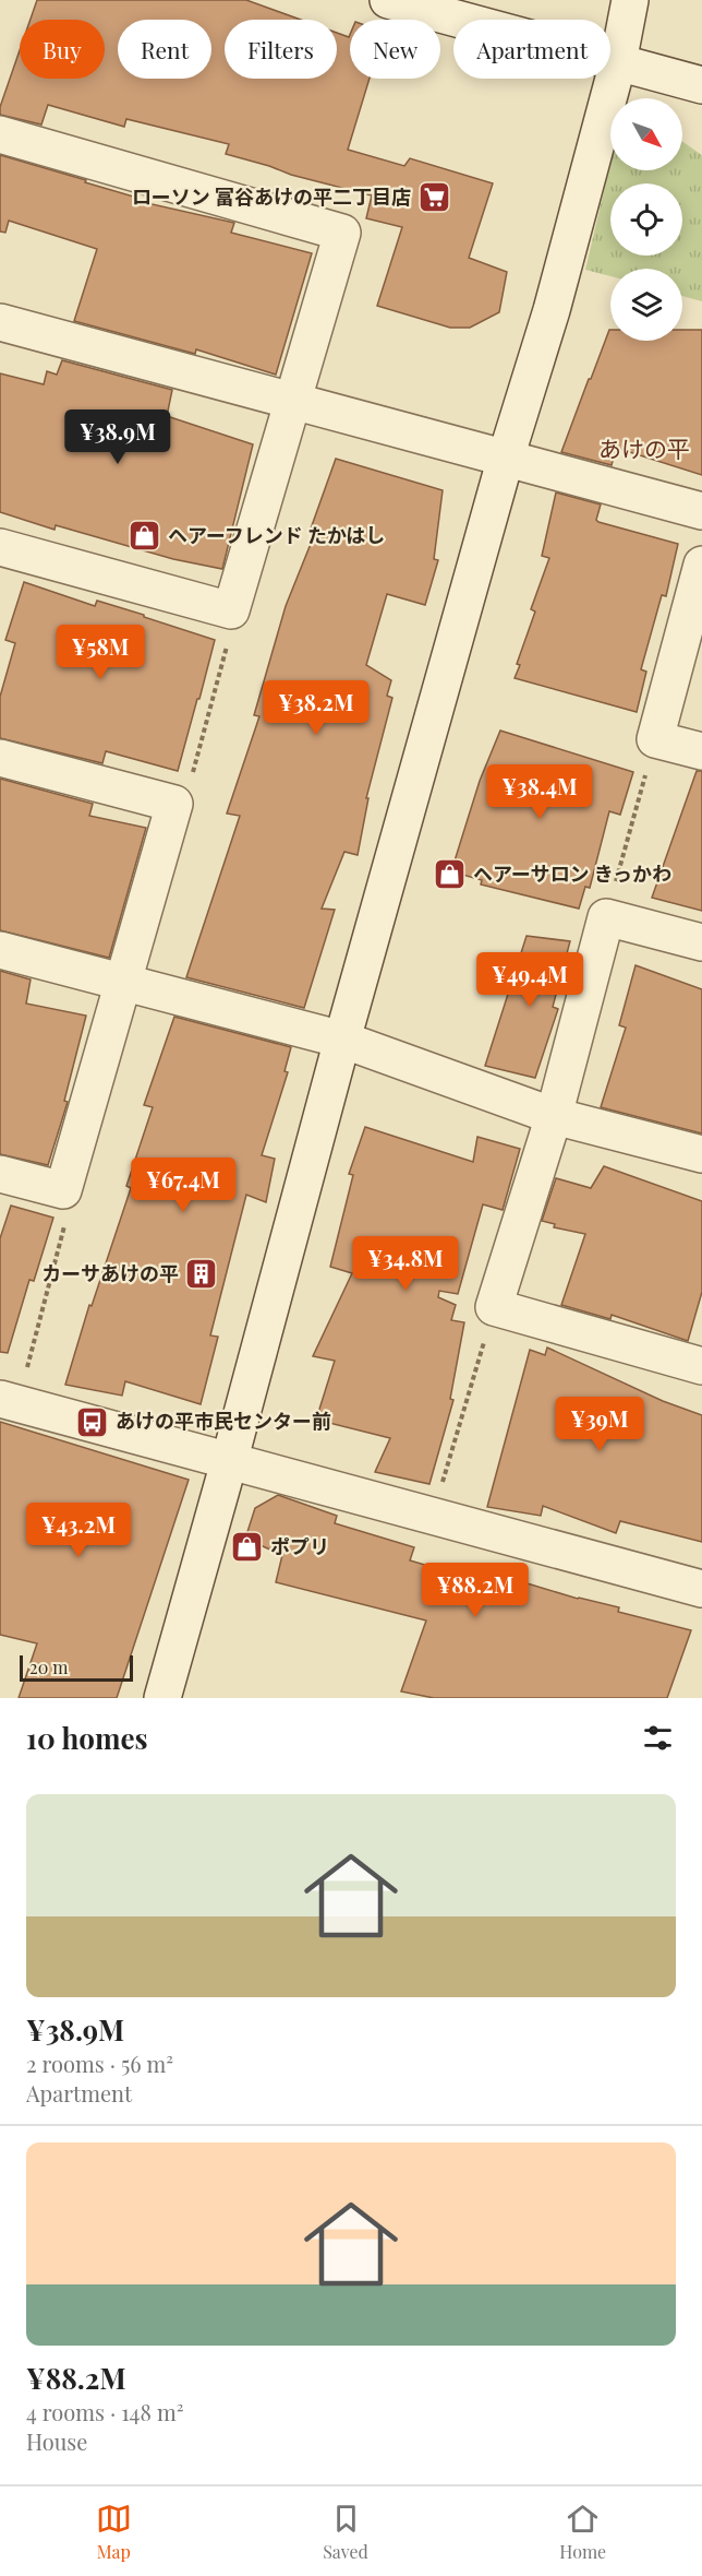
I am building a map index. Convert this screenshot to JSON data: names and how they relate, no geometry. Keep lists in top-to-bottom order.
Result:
{
  "districts": ["あけの平"],
  "places": {
    "supermarket": ["ローソン 富谷あけの平二丁目店"],
    "shop": ["ヘアーフレンド たかはし", "ヘアーサロン きっかわ", "ポプリ"],
    "building": ["カーサあけの平"],
    "bus stop": ["あけの平市民センター前"]
  },
  "scale_bar": "20 m",
  "north": "bottom right",
  "page": {
    "chip": [
      "Buy",
      "Rent",
      "Filters",
      "New",
      "Apartment"
    ],
    "price": [
      "¥38.9M",
      "¥58M",
      "¥38.2M",
      "¥38.4M",
      "¥49.4M",
      "¥67.4M",
      "¥34.8M",
      "¥39M",
      "¥43.2M",
      "¥88.2M"
    ],
    "scale": "20 m",
    "heading": "10 homes",
    "list": [
      {
        "name": "¥38.9M",
        "note": "2 rooms · 56 m² · Apartment"
      },
      {
        "name": "¥88.2M",
        "note": "4 rooms · 148 m² · House"
      }
    ],
    "tabs": ["Map", "Saved", "Home"]
  }
}
